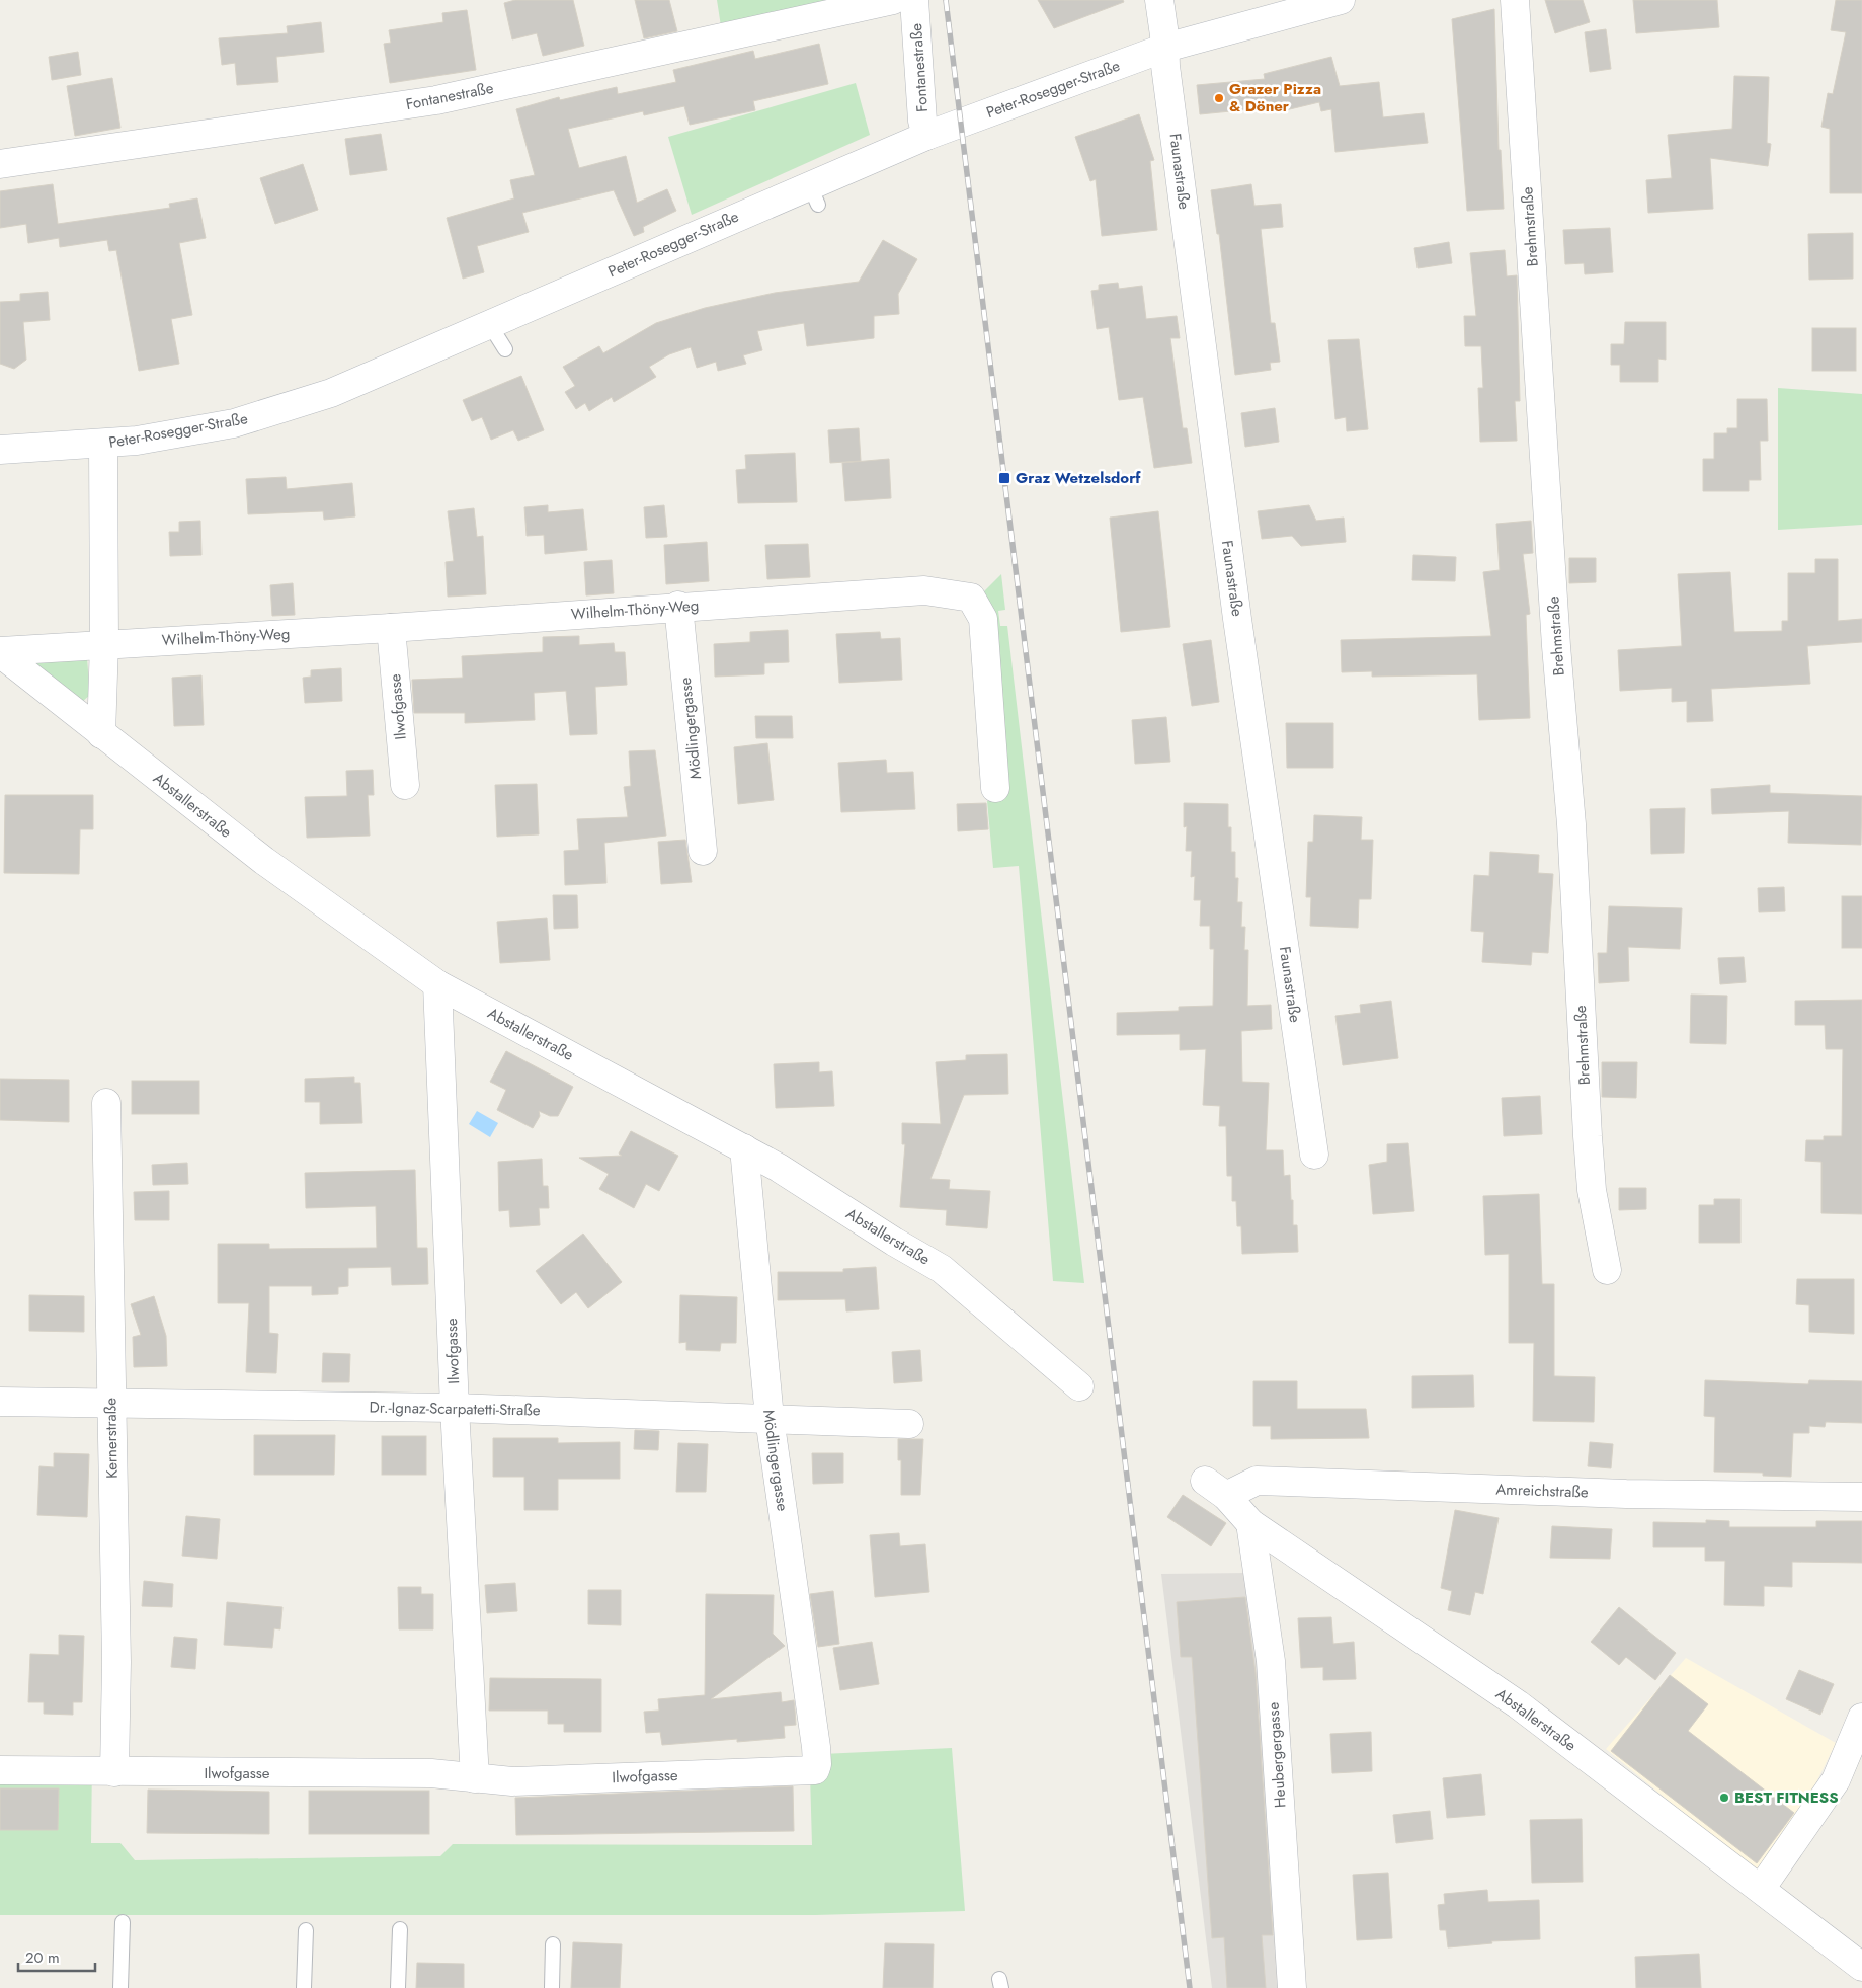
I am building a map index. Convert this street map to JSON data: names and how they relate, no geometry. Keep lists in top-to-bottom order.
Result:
{
  "streets": {
    "street": [
      "Fontanestraße",
      "Peter-Rosegger-Straße",
      "Faunastraße",
      "Brehmstraße",
      "Wilhelm-Thöny-Weg",
      "Ilwofgasse",
      "Mödlingergasse",
      "Abstallerstraße",
      "Dr.-Ignaz-Scarpatetti-Straße",
      "Kernerstraße",
      "Amreichstraße",
      "Heubergergasse"
    ]
  },
  "crossings": [
    ["Fontanestraße", "Peter-Rosegger-Straße"],
    ["Peter-Rosegger-Straße", "Faunastraße"],
    ["Wilhelm-Thöny-Weg", "Ilwofgasse"],
    ["Wilhelm-Thöny-Weg", "Mödlingergasse"],
    ["Wilhelm-Thöny-Weg", "Abstallerstraße"],
    ["Ilwofgasse", "Mödlingergasse"],
    ["Ilwofgasse", "Abstallerstraße"],
    ["Ilwofgasse", "Dr.-Ignaz-Scarpatetti-Straße"],
    ["Ilwofgasse", "Kernerstraße"],
    ["Mödlingergasse", "Abstallerstraße"],
    ["Mödlingergasse", "Dr.-Ignaz-Scarpatetti-Straße"],
    ["Abstallerstraße", "Amreichstraße"],
    ["Abstallerstraße", "Heubergergasse"],
    ["Dr.-Ignaz-Scarpatetti-Straße", "Kernerstraße"]
  ],
  "places": {
    "other": ["Grazer Pizza & Döner", "BEST FITNESS"],
    "transit": ["Graz Wetzelsdorf"]
  },
  "scale_bar": "20 m"
}
